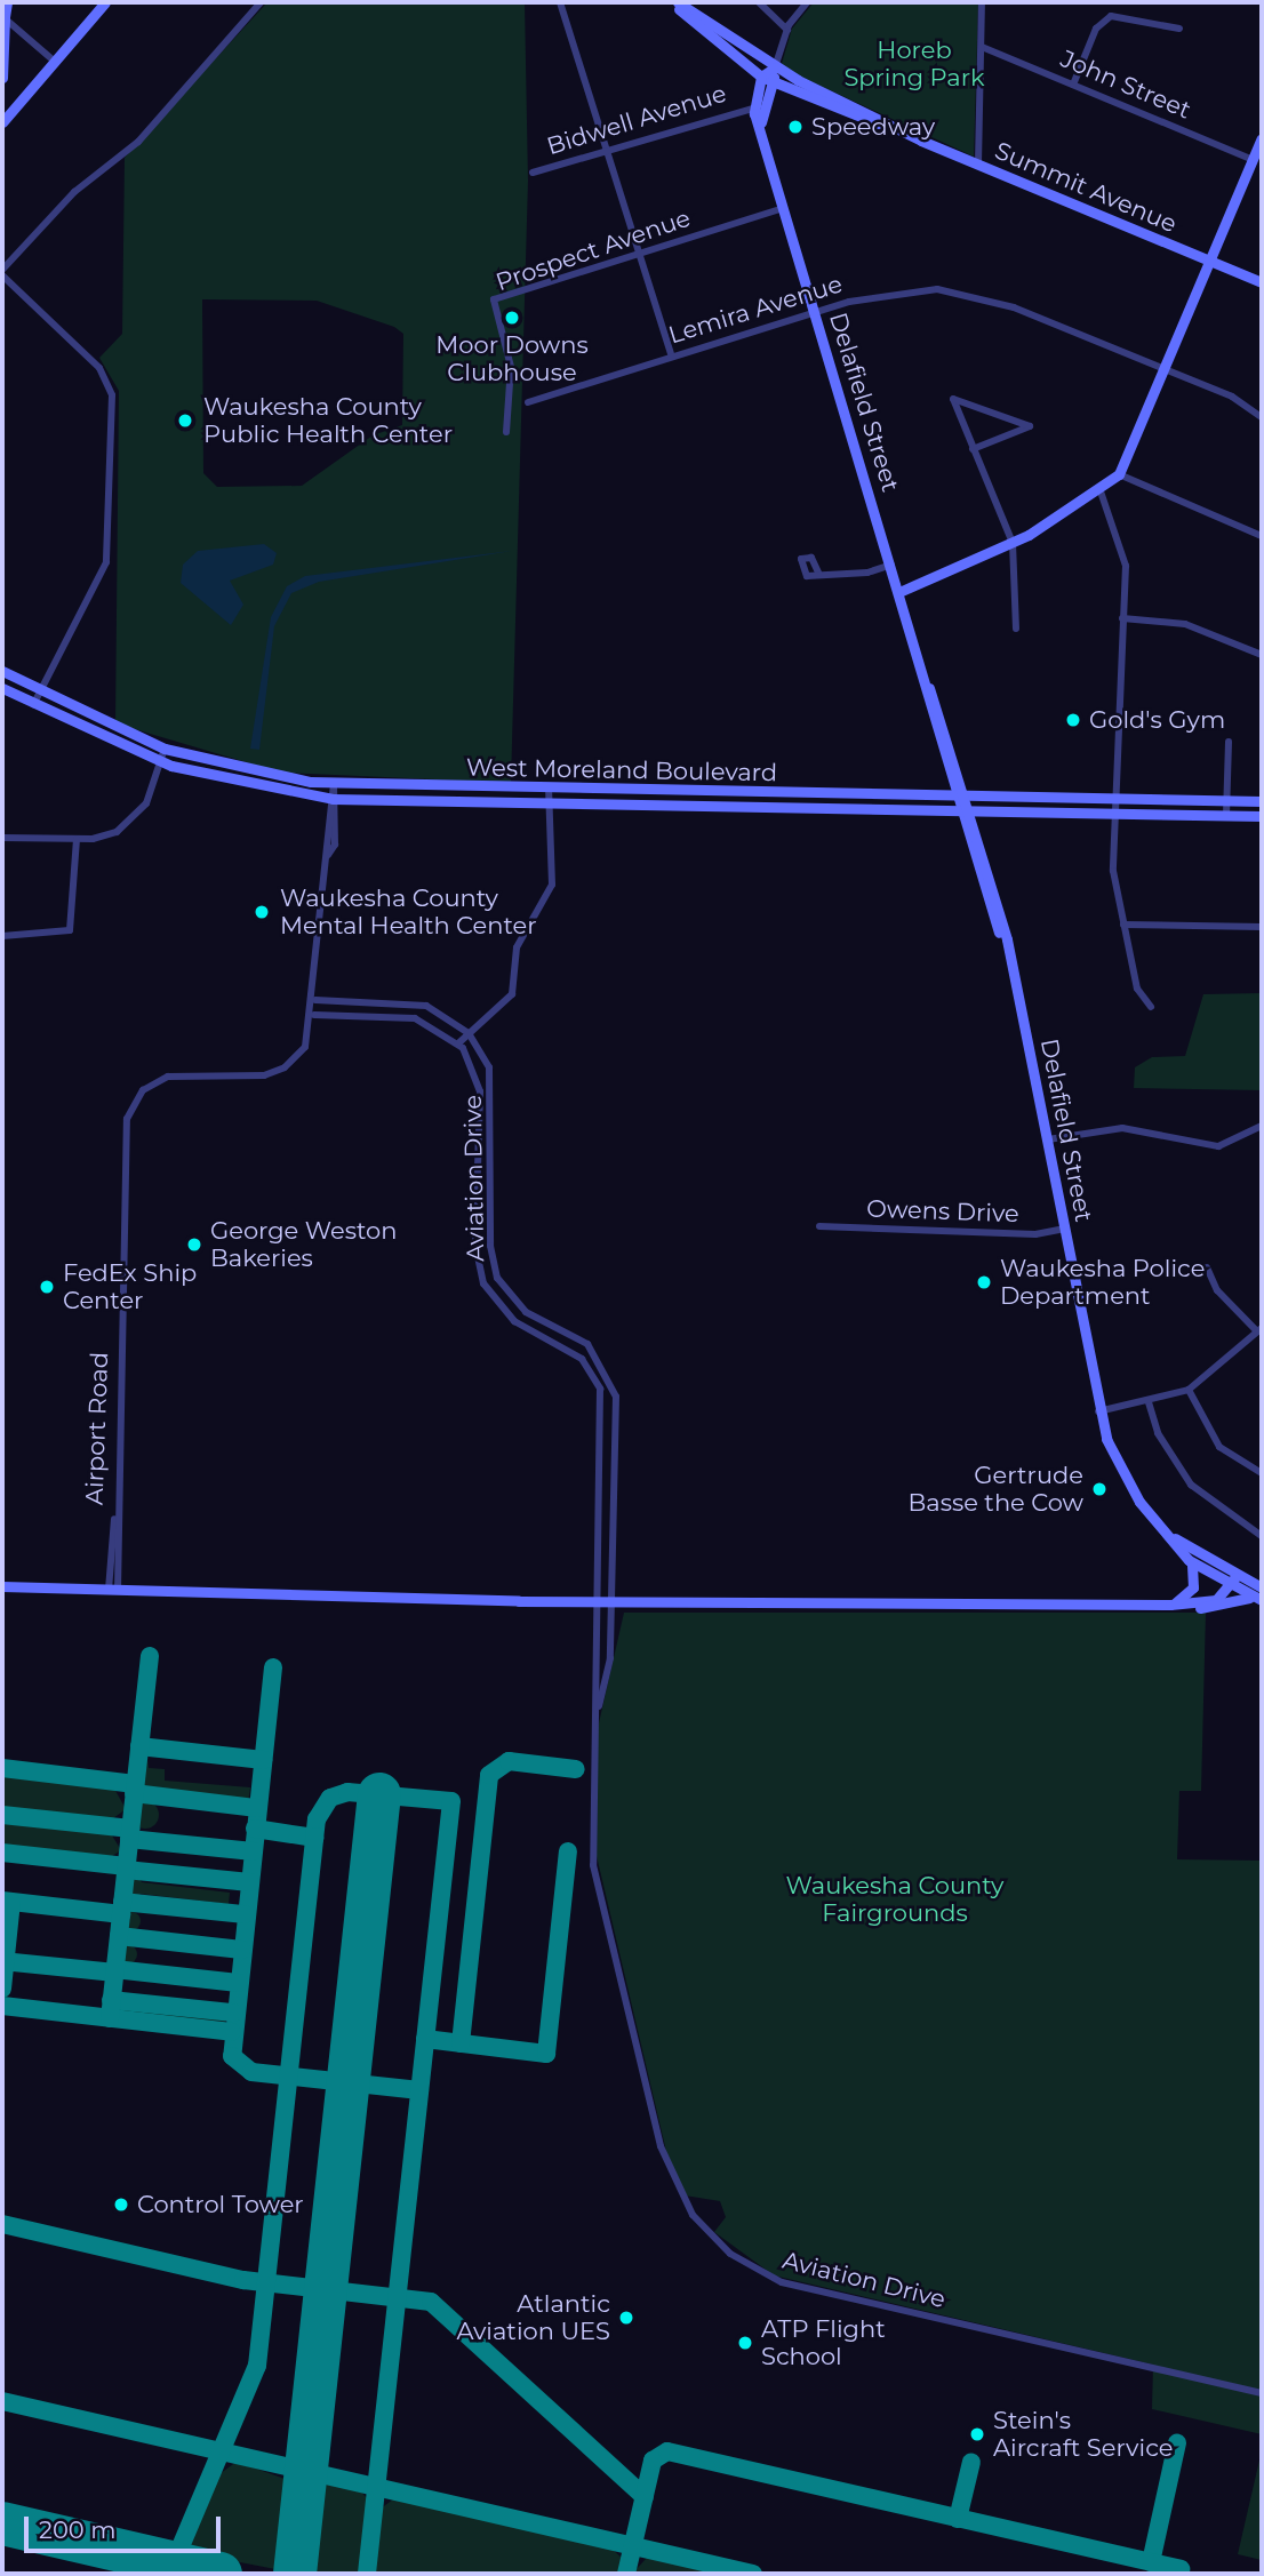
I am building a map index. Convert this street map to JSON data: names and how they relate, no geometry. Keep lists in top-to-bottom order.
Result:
{
  "streets": {
    "street": [
      "John Street",
      "Bidwell Avenue",
      "Summit Avenue",
      "Prospect Avenue",
      "Lemira Avenue",
      "Delafield Street",
      "West Moreland Boulevard",
      "Aviation Drive",
      "Owens Drive",
      "Airport Road"
    ]
  },
  "crossings": [
    ["Bidwell Avenue", "Delafield Street"],
    ["Summit Avenue", "Delafield Street"],
    ["Prospect Avenue", "Delafield Street"],
    ["Lemira Avenue", "Delafield Street"],
    ["Delafield Street", "West Moreland Boulevard"],
    ["Delafield Street", "Owens Drive"],
    ["West Moreland Boulevard", "Airport Road"]
  ],
  "parks": ["Horeb Spring Park", "Waukesha County Fairgrounds"],
  "places": [
    "Speedway",
    "Moor Downs Clubhouse",
    "Waukesha County Public Health Center",
    "Gold's Gym",
    "Waukesha County Mental Health Center",
    "George Weston Bakeries",
    "Waukesha Police Department",
    "FedEx Ship Center",
    "Gertrude Basse the Cow",
    "Control Tower",
    "Atlantic Aviation UES",
    "ATP Flight School",
    "Stein's Aircraft Service"
  ],
  "scale_bar": "200 m"
}
